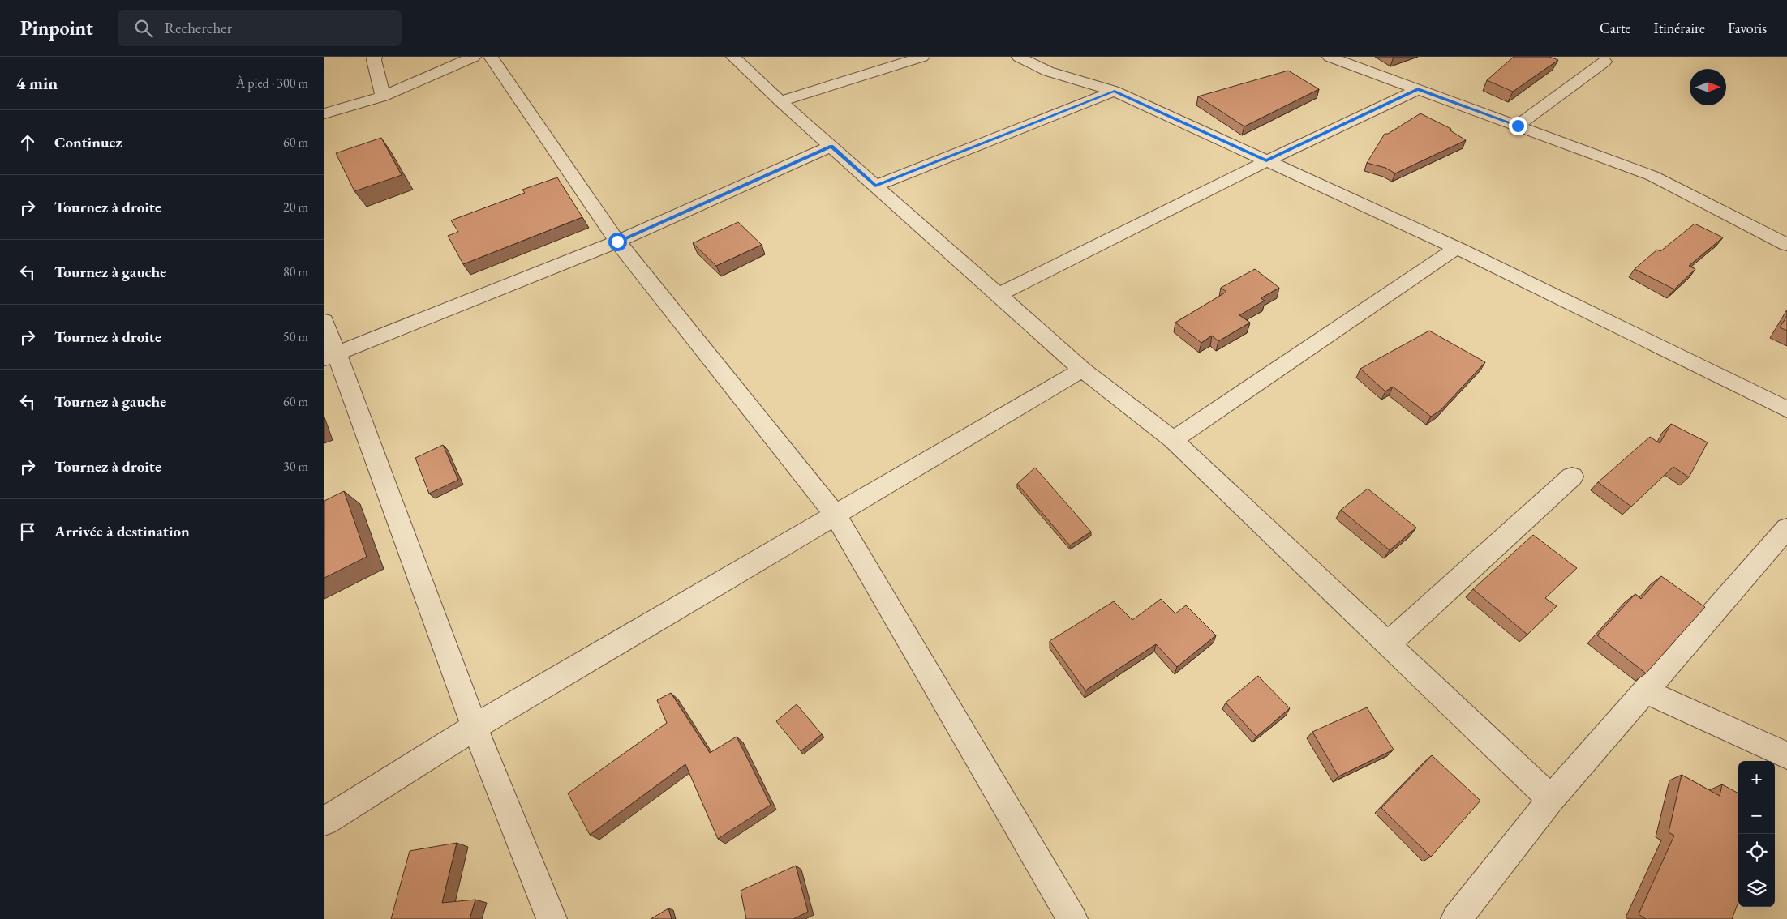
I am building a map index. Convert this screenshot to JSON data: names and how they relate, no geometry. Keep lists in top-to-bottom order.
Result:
{
  "north": "right",
  "page": {
    "header": "Pinpoint",
    "search": "Rechercher",
    "nav": ["Carte", "Itinéraire", "Favoris"],
    "heading": ["4 min", "À pied · 300 m"],
    "list": [
      ["Continuez", "60 m"],
      ["Tournez à droite", "20 m"],
      ["Tournez à gauche", "80 m"],
      ["Tournez à droite", "50 m"],
      ["Tournez à gauche", "60 m"],
      ["Tournez à droite", "30 m"],
      "Arrivée à destination"
    ],
    "map_buttons": ["+", "−"]
  }
}
